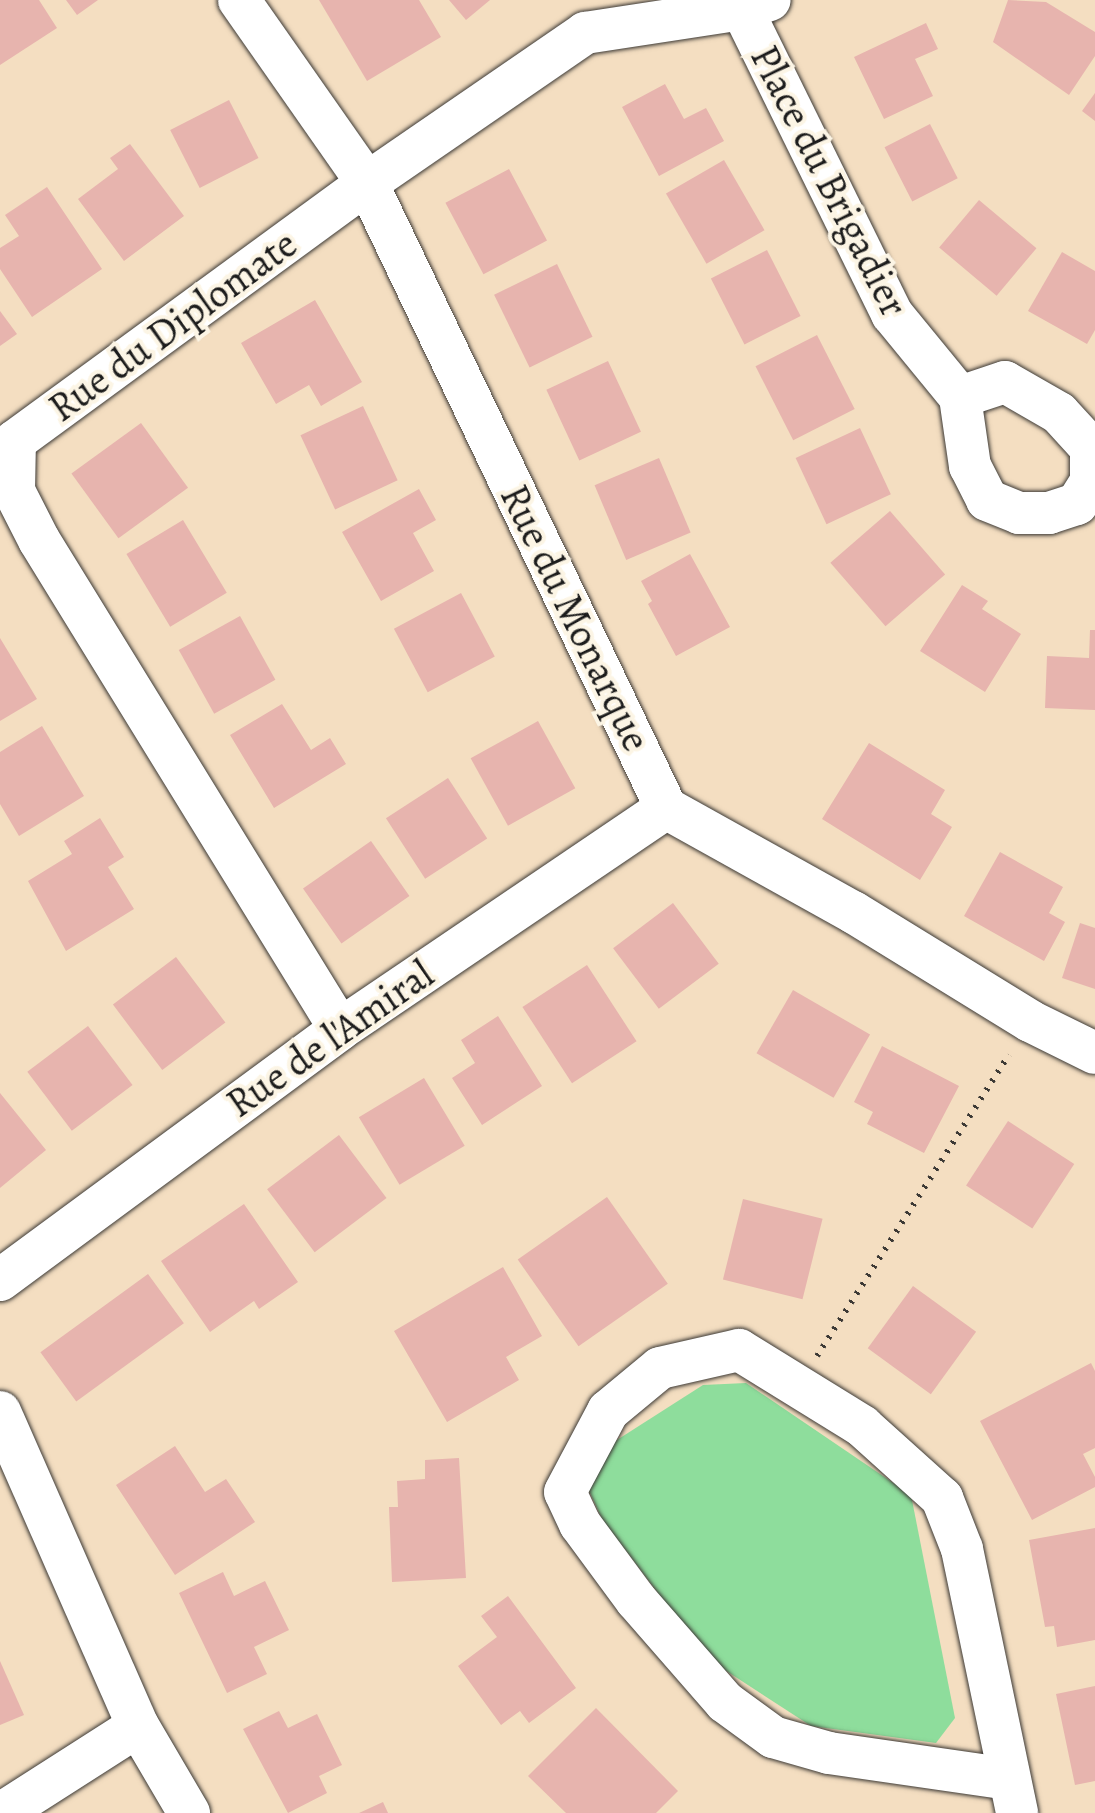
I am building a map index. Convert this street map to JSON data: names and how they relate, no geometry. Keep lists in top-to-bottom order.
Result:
{
  "streets": {
    "street": [
      "Place du Brigadier",
      "Rue du Diplomate",
      "Rue du Monarque",
      "Rue de l'Amiral"
    ]
  },
  "crossings": [
    ["Place du Brigadier", "Rue du Diplomate"],
    ["Rue du Diplomate", "Rue du Monarque"],
    ["Rue du Diplomate", "Rue de l'Amiral"],
    ["Rue du Monarque", "Rue de l'Amiral"]
  ]
}
